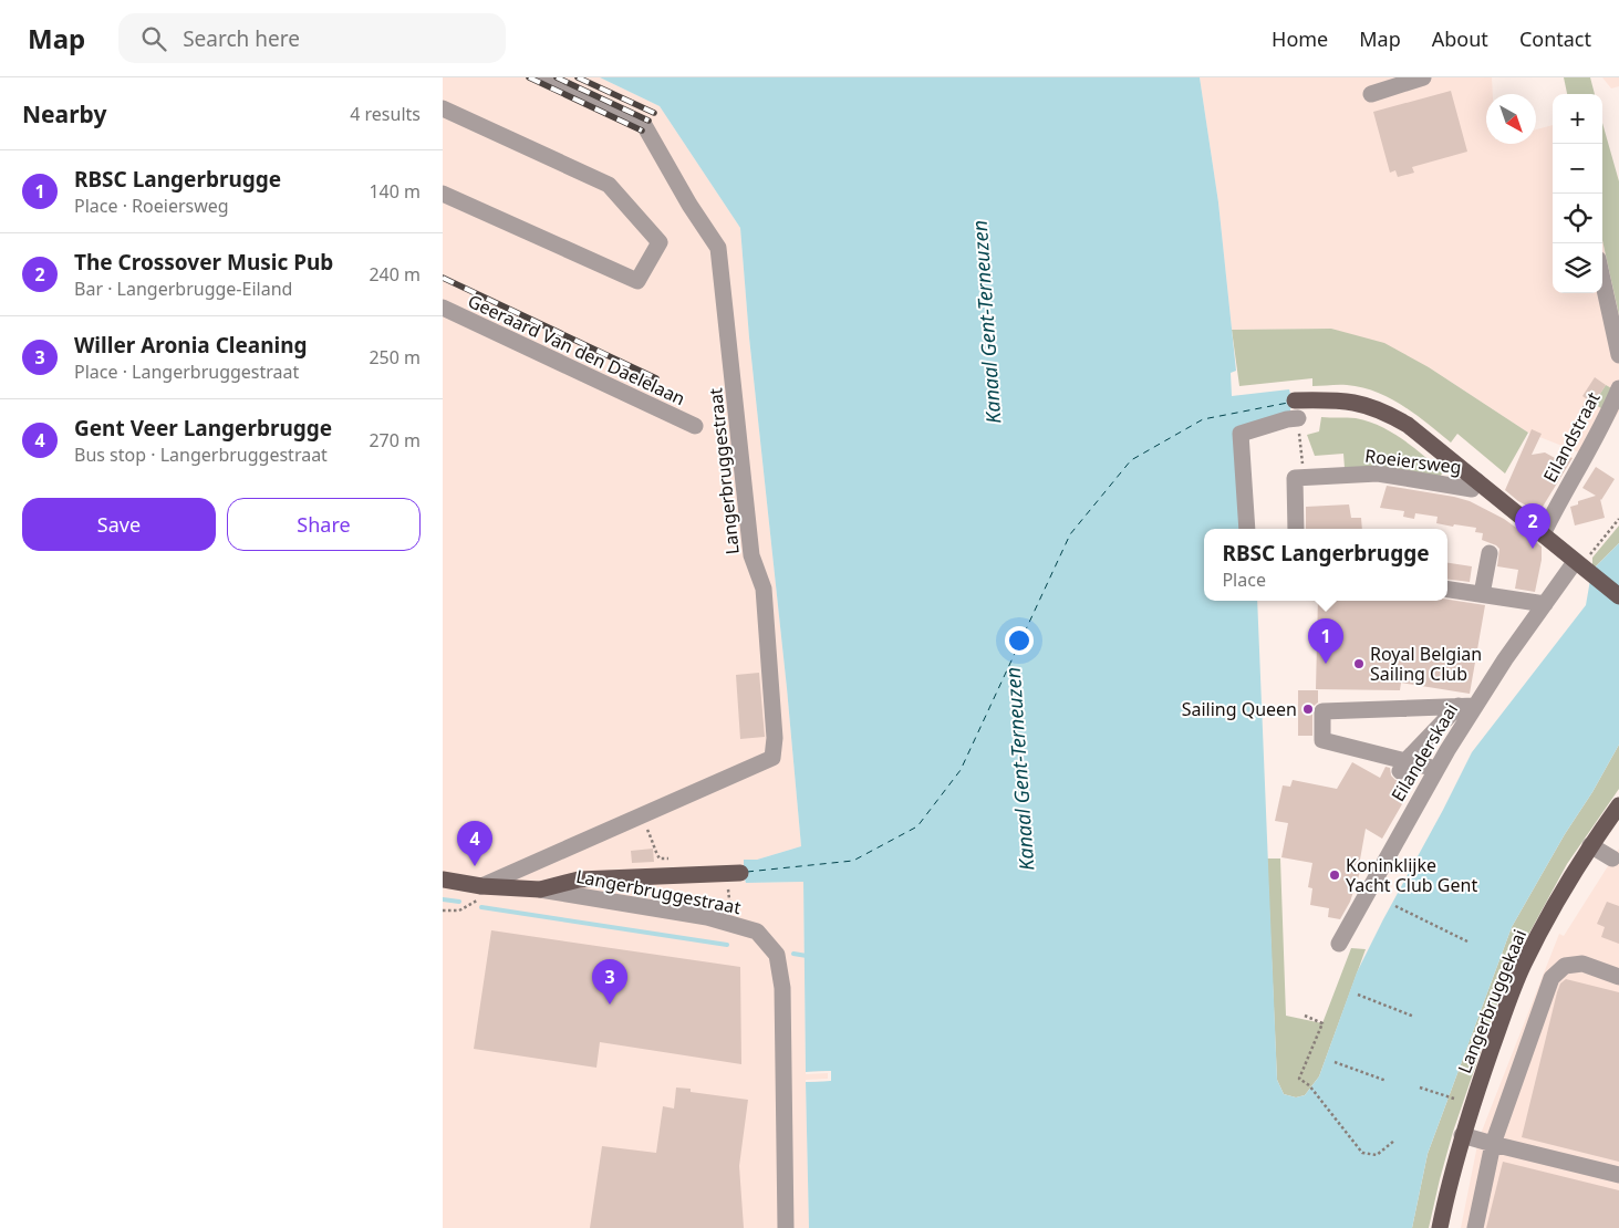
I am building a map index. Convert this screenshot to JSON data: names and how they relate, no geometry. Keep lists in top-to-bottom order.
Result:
{
  "streets": {
    "main road": ["Langerbruggestraat", "Langerbruggekaai"],
    "street": [
      "Geeraard Van den Daelelaan",
      "Eilandstraat",
      "Roeiersweg",
      "Eilanderskaai"
    ]
  },
  "water": ["Kanaal Gent-Terneuzen"],
  "places": ["Royal Belgian Sailing Club", "Sailing Queen", "Koninklijke Yacht Club Gent"],
  "north": "bottom right",
  "page": {
    "header": "Map",
    "search": "Search here",
    "nav": [
      "Home",
      "Map",
      "About",
      "Contact"
    ],
    "heading": ["Nearby", "4 results"],
    "map_buttons": ["+", "−"],
    "list": [
      {
        "mark": "1",
        "name": "RBSC Langerbrugge",
        "note": "Place · Roeiersweg",
        "value": "140 m"
      },
      {
        "mark": "2",
        "name": "The Crossover Music Pub",
        "note": "Bar · Langerbrugge-Eiland",
        "value": "240 m"
      },
      {
        "mark": "3",
        "name": "Willer Aronia Cleaning",
        "note": "Place · Langerbruggestraat",
        "value": "250 m"
      },
      {
        "mark": "4",
        "name": "Gent Veer Langerbrugge",
        "note": "Bus stop · Langerbruggestraat",
        "value": "270 m"
      }
    ],
    "buttons": ["Save", "Share"],
    "pins": [
      "2",
      "1",
      "4",
      "3"
    ],
    "popup": ["RBSC Langerbrugge", "Place"]
  }
}
